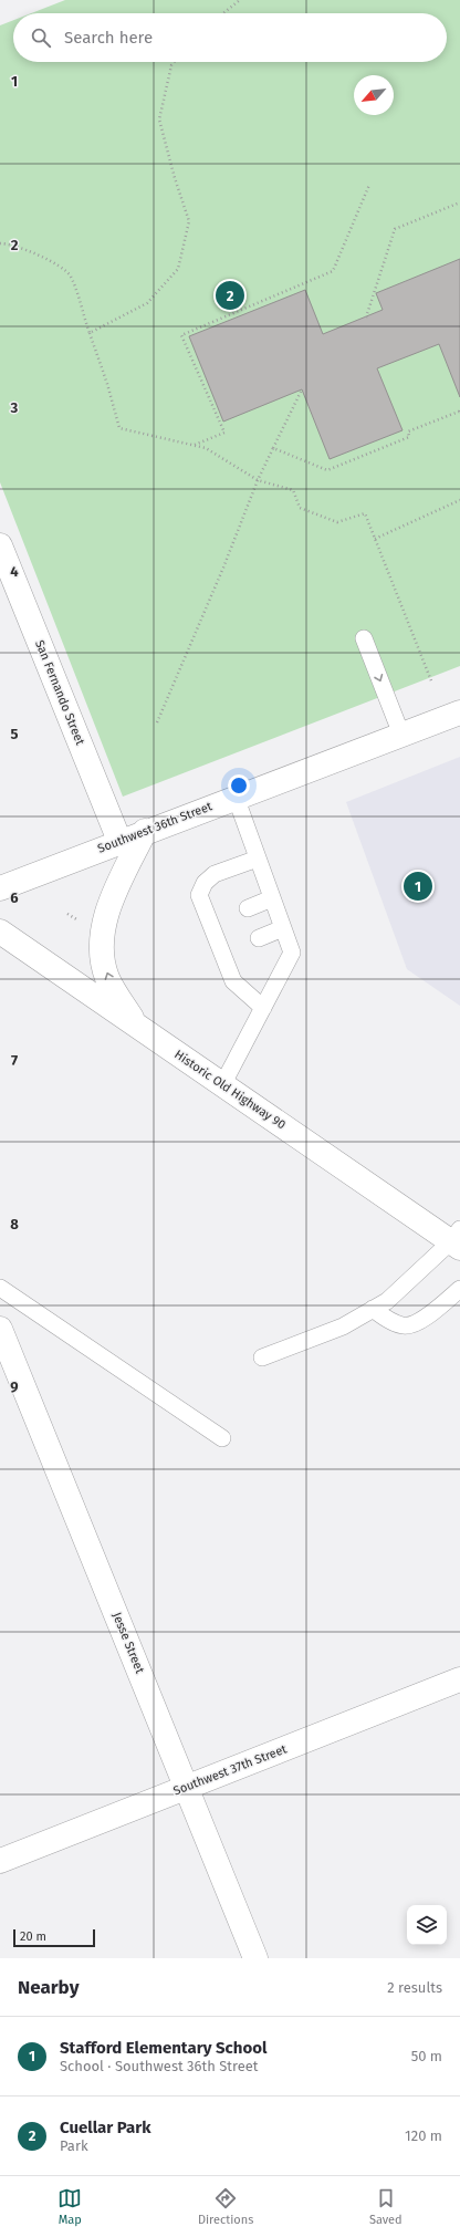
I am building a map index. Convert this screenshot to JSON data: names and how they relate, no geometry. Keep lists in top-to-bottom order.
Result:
{
  "streets": {
    "street": [
      "San Fernando Street",
      "Southwest 36th Street",
      "Historic Old Highway 90",
      "Jesse Street",
      "Southwest 37th Street"
    ]
  },
  "crossings": [
    ["San Fernando Street", "Southwest 36th Street"],
    ["Jesse Street", "Southwest 37th Street"]
  ],
  "scale_bar": "20 m",
  "north": "bottom left",
  "page": {
    "search": "Search here",
    "pins": ["2", "1"],
    "scale": "20 m",
    "heading": ["Nearby", "2 results"],
    "list": [
      {
        "mark": "1",
        "name": "Stafford Elementary School",
        "note": "School · Southwest 36th Street",
        "value": "50 m"
      },
      {
        "mark": "2",
        "name": "Cuellar Park",
        "note": "Park",
        "value": "120 m"
      }
    ],
    "nav": ["Map", "Directions", "Saved"]
  },
  "grid": {
    "rows": [
      "1",
      "2",
      "3",
      "4",
      "5",
      "6",
      "7",
      "8",
      "9"
    ]
  }
}
